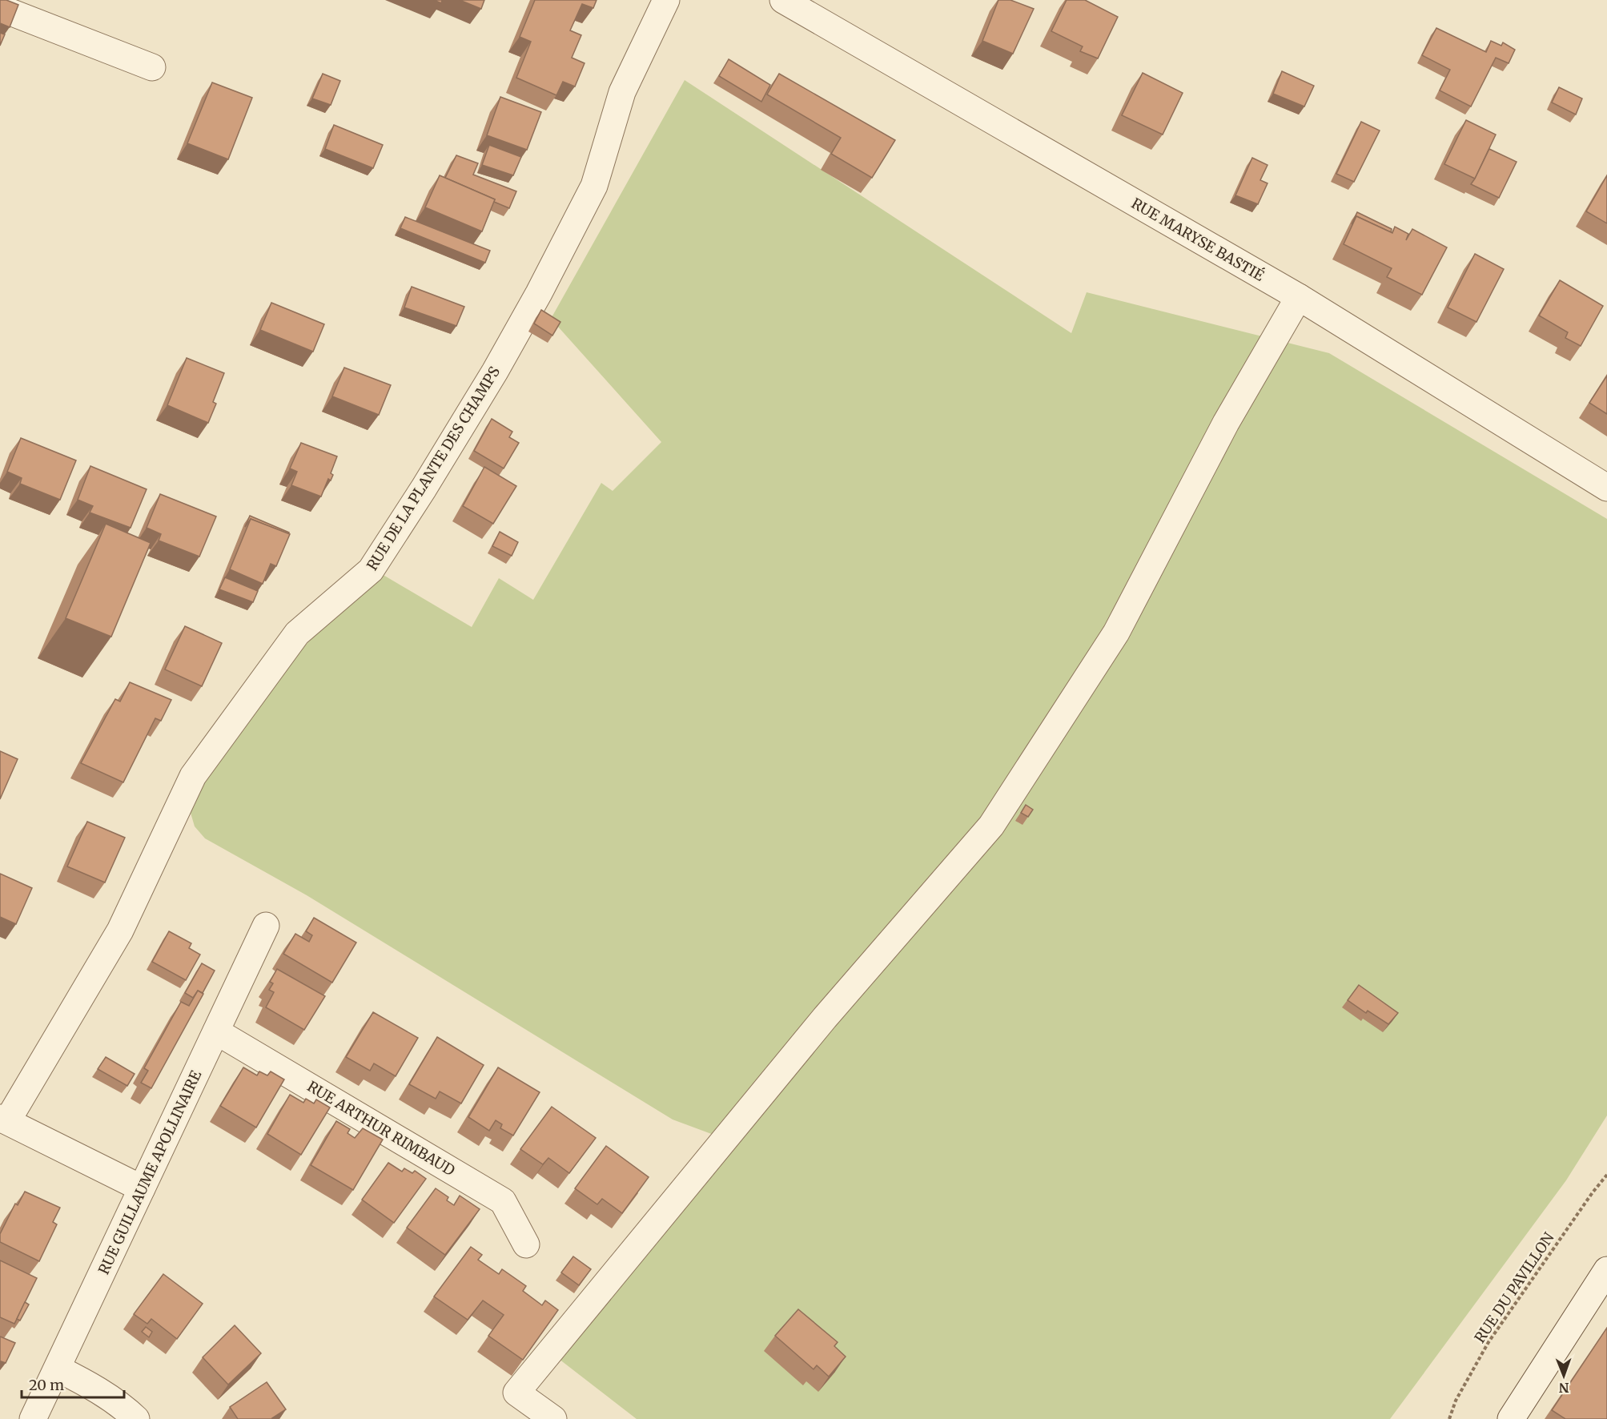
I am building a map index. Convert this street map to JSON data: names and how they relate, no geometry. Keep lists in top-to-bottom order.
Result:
{
  "streets": {
    "street": [
      "RUE MARYSE BASTIÉ",
      "RUE DE LA PLANTE DES CHAMPS",
      "RUE ARTHUR RIMBAUD",
      "RUE GUILLAUME APOLLINAIRE"
    ],
    "path": ["RUE DU PAVILLON"]
  },
  "crossings": [
    ["RUE ARTHUR RIMBAUD", "RUE GUILLAUME APOLLINAIRE"]
  ],
  "scale_bar": "20 m",
  "north": "bottom"
}
